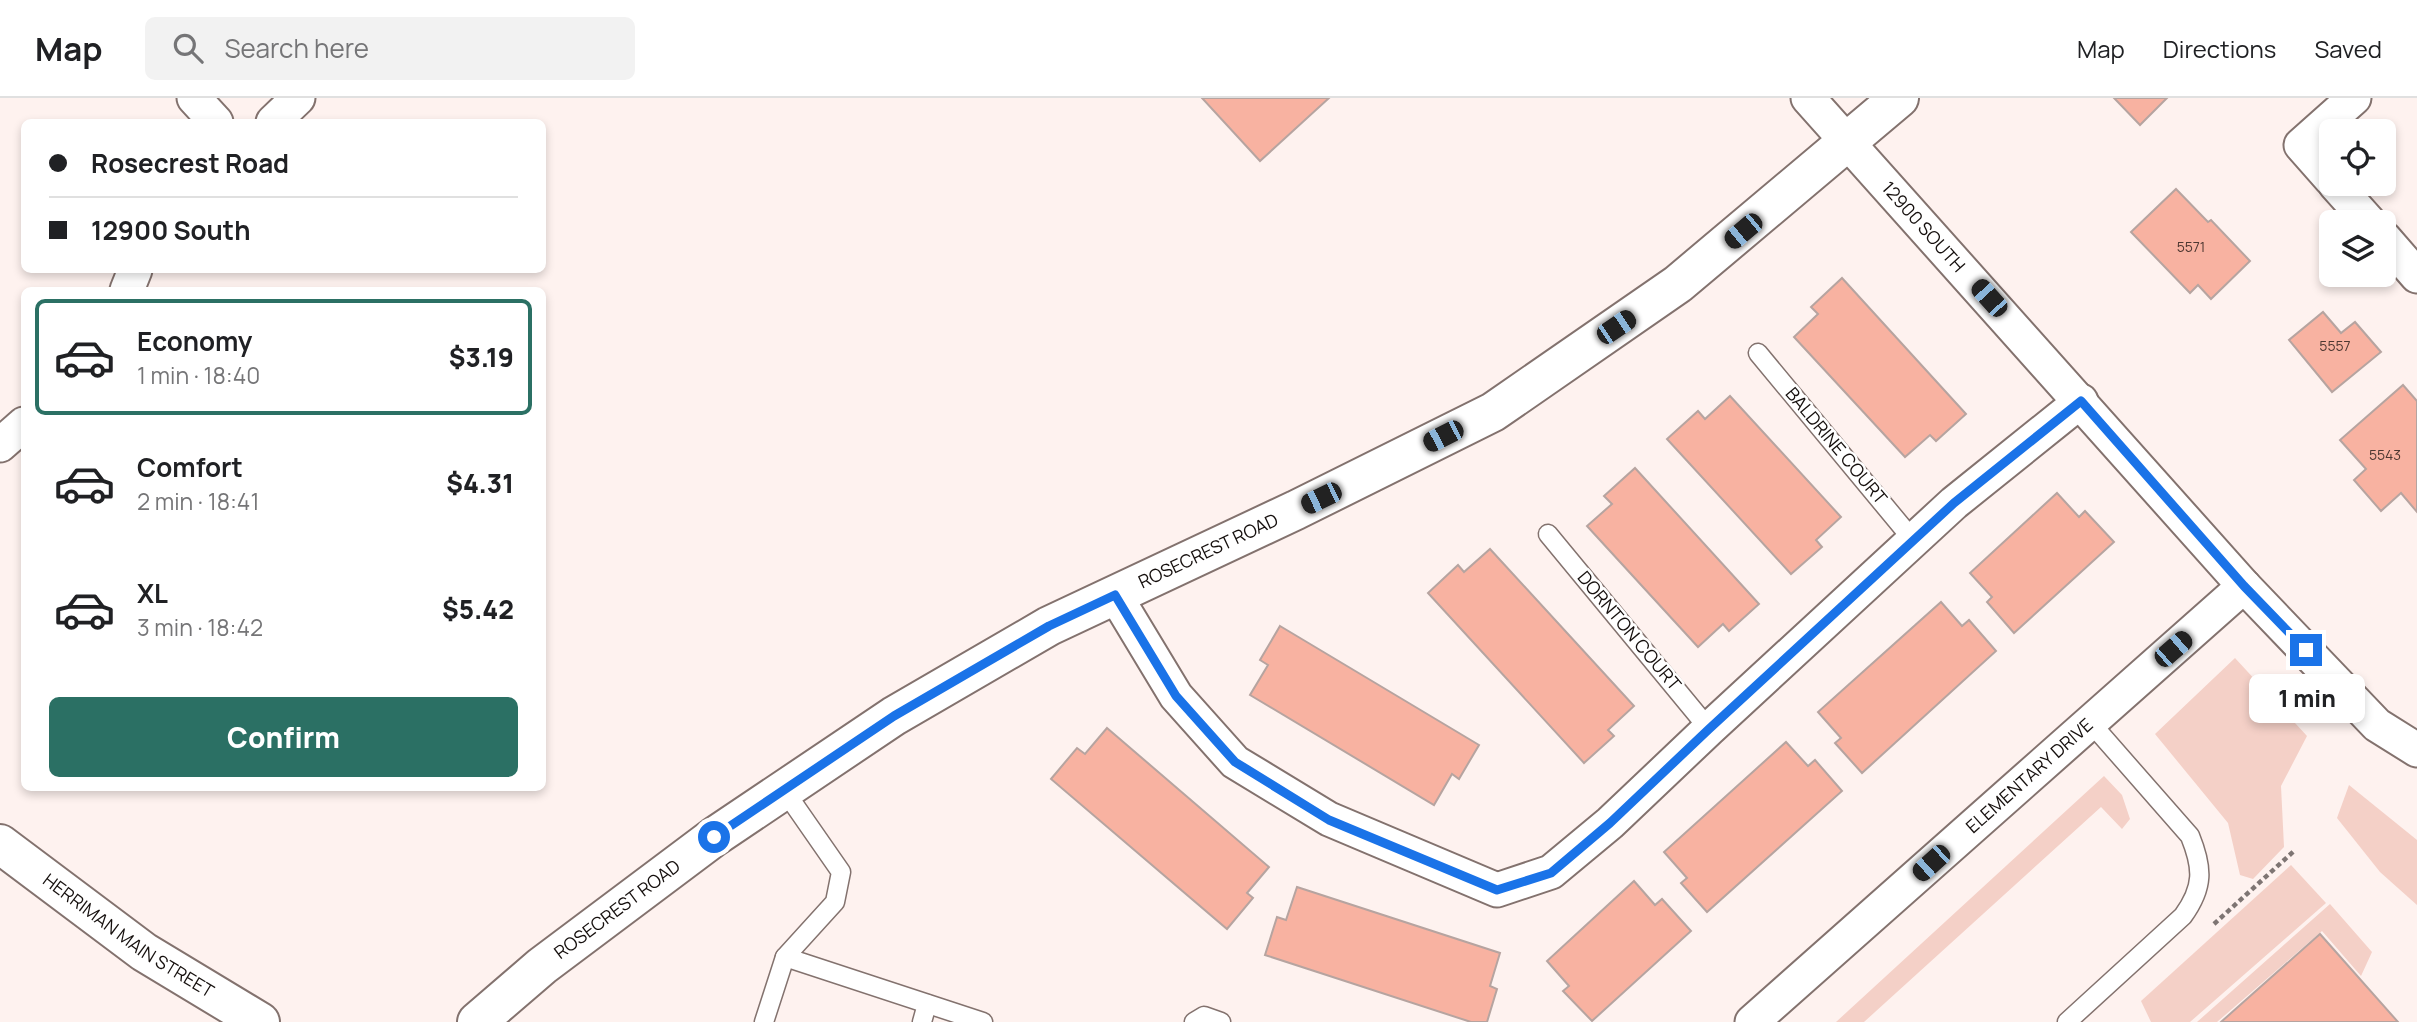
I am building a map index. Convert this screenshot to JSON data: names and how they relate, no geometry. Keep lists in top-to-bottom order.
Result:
{
  "streets": {
    "main road": ["ROSECREST ROAD", "HERRIMAN MAIN STREET"],
    "street": ["12900 SOUTH", "ELEMENTARY DRIVE"],
    "lane": ["BALDRINE COURT", "DORNTON COURT"]
  },
  "crossings": [
    ["12900 SOUTH", "ROSECREST ROAD"],
    ["12900 SOUTH", "ELEMENTARY DRIVE"]
  ],
  "house_numbers": ["5571", "5557", "5543"],
  "page": {
    "header": "Map",
    "search": "Search here",
    "nav": ["Map", "Directions", "Saved"],
    "banner": ["Rosecrest Road", "12900 South"],
    "list": [
      {
        "name": "Economy",
        "note": "1 min · 18:40",
        "value": "$3.19"
      },
      {
        "name": "Comfort",
        "note": "2 min · 18:41",
        "value": "$4.31"
      },
      {
        "name": "XL",
        "note": "3 min · 18:42",
        "value": "$5.42"
      }
    ],
    "bubble": "1 min",
    "buttons": "Confirm"
  }
}
